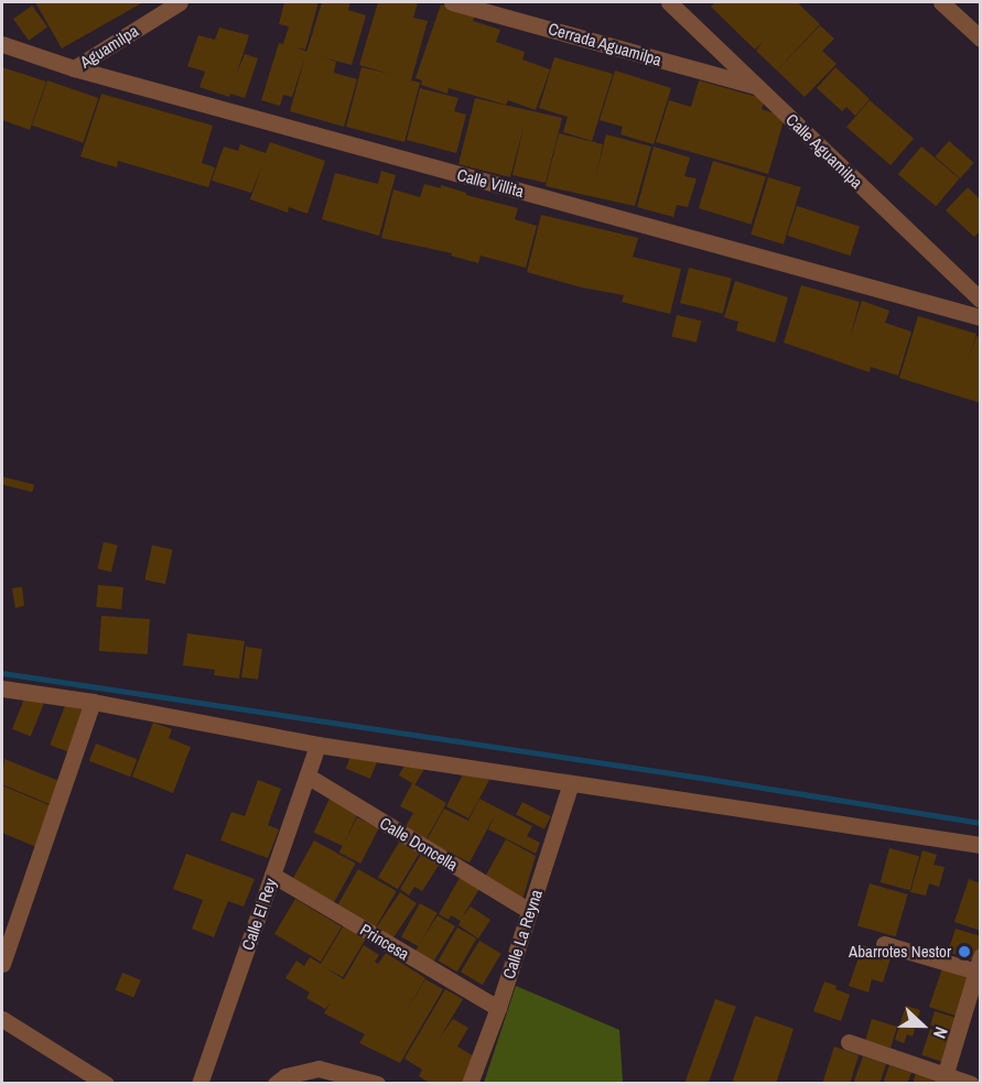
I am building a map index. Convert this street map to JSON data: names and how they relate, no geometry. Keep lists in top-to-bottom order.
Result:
{
  "streets": {
    "street": [
      "Cerrada Aguamilpa",
      "Aguamilpa",
      "Calle Aguamilpa",
      "Calle Villita",
      "Calle Doncella",
      "Calle El Rey",
      "Calle La Reyna",
      "Princesa"
    ]
  },
  "crossings": [
    ["Cerrada Aguamilpa", "Calle Aguamilpa"],
    ["Aguamilpa", "Calle Villita"],
    ["Calle Doncella", "Calle El Rey"],
    ["Calle Doncella", "Calle La Reyna"],
    ["Calle El Rey", "Princesa"],
    ["Calle La Reyna", "Princesa"]
  ],
  "places": ["Abarrotes Nestor"],
  "north": "right"
}
